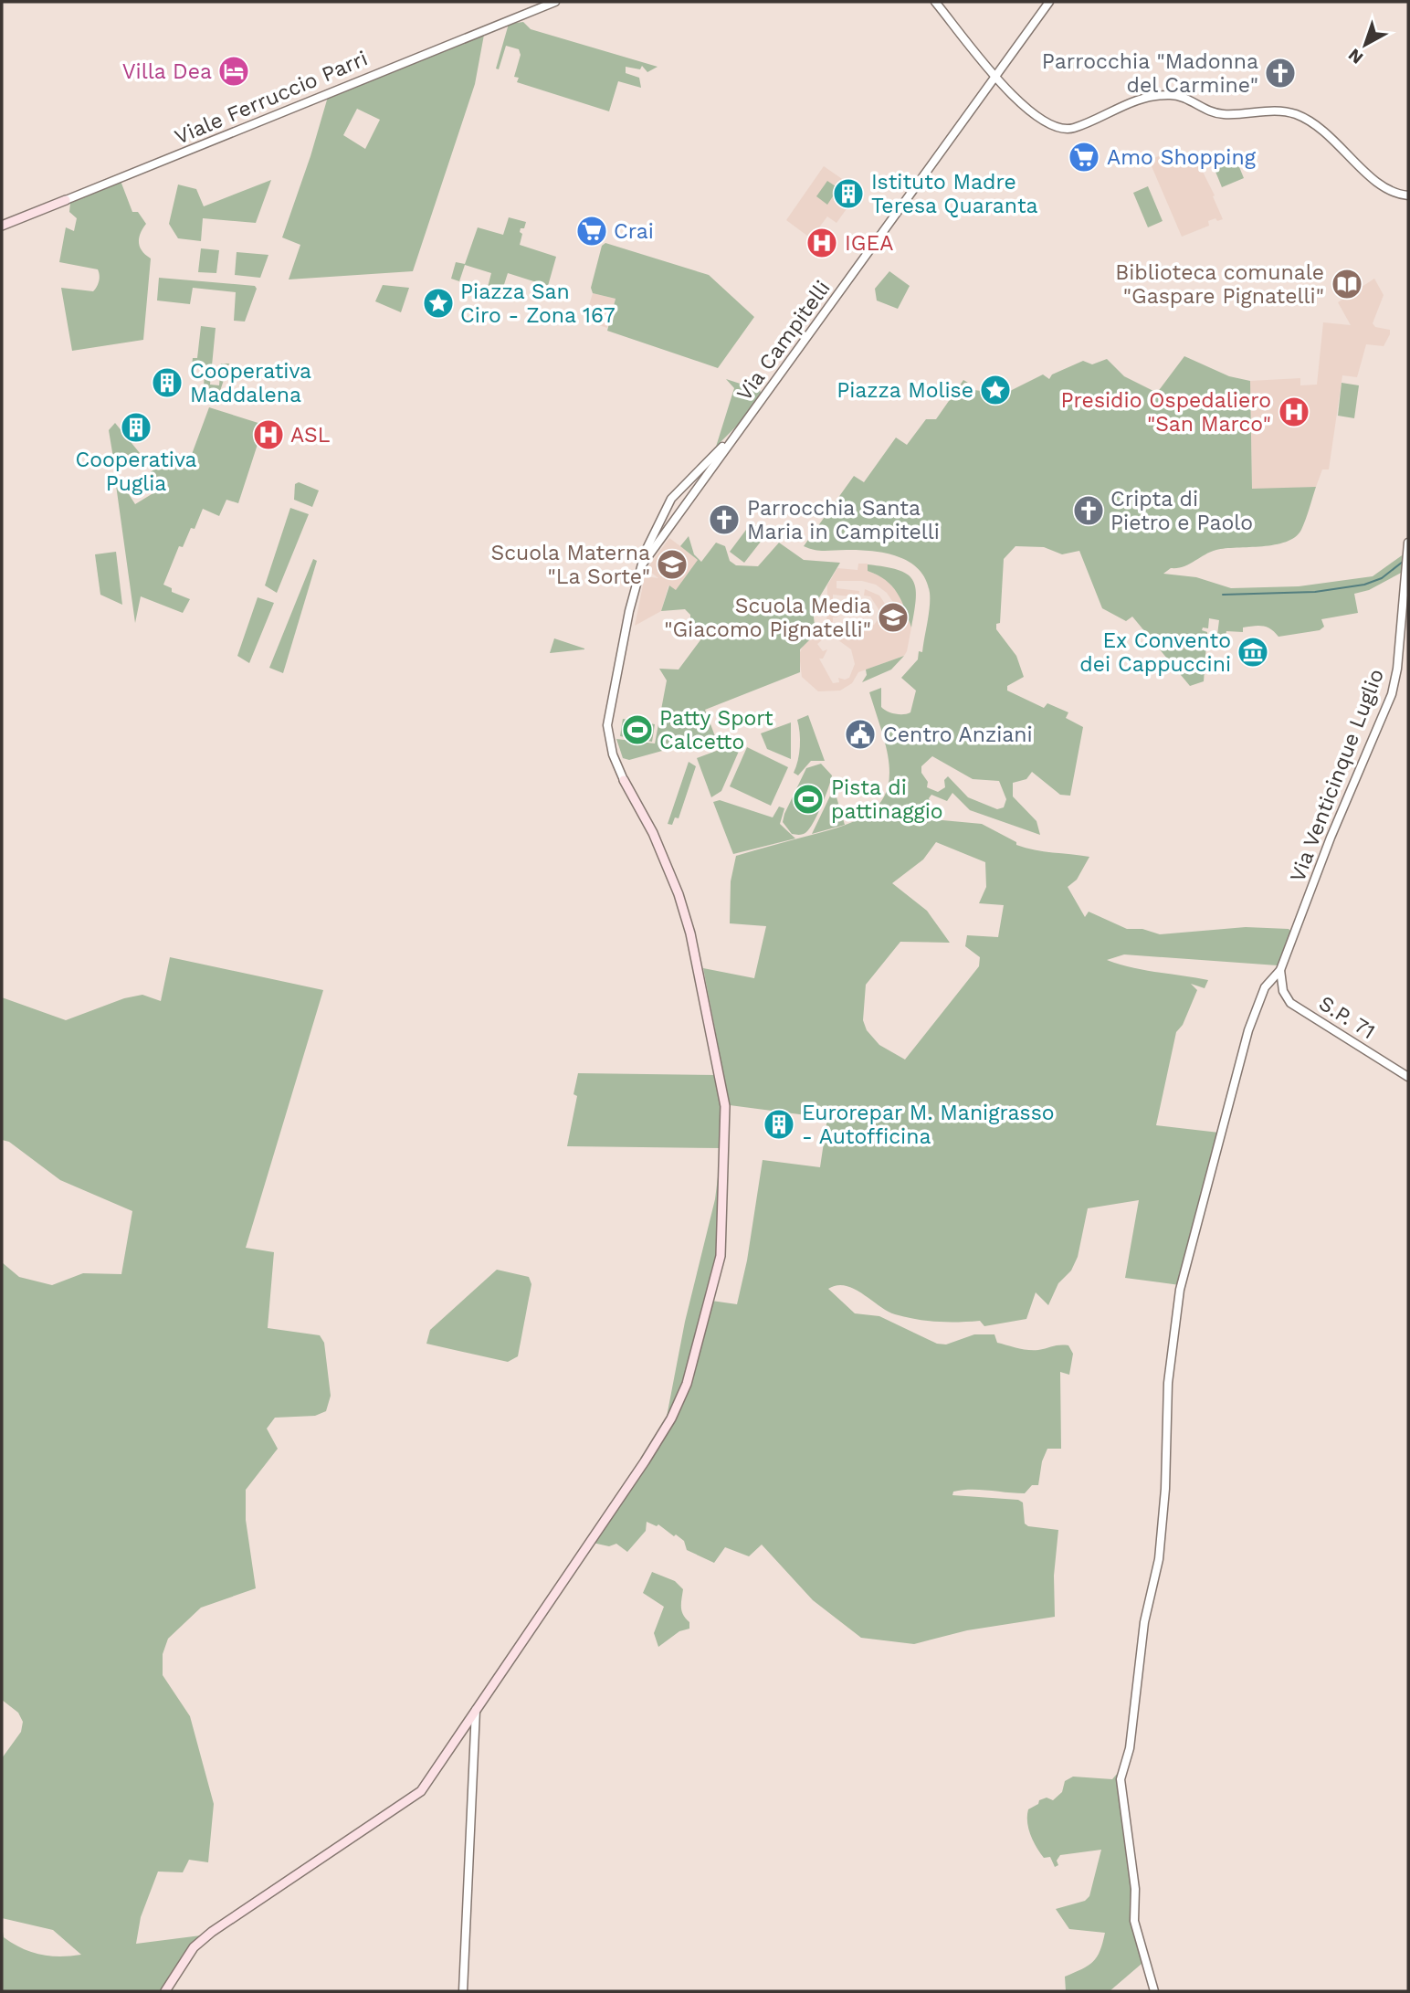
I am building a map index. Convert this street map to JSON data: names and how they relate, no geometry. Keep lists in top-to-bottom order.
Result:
{
  "streets": {
    "street": [
      "Viale Ferruccio Parri",
      "Via Campitelli",
      "Via Venticinque Luglio",
      "S.P. 71"
    ]
  },
  "crossings": [
    ["Via Venticinque Luglio", "S.P. 71"]
  ],
  "places": {
    "hotel": ["Villa Dea"],
    "church": ["Parrocchia \"Madonna del Carmine\"", "Cripta di Pietro e Paolo", "Parrocchia Santa Maria in Campitelli"],
    "supermarket": ["Amo Shopping", "Crai"],
    "building": [
      "Istituto Madre Teresa Quaranta",
      "Cooperativa Maddalena",
      "Cooperativa Puglia",
      "Eurorepar M. Manigrasso - Autofficina"
    ],
    "hospital": ["IGEA", "Presidio Ospedaliero \"San Marco\"", "ASL"],
    "library": ["Biblioteca comunale \"Gaspare Pignatelli\""],
    "place": ["Piazza San Ciro - Zona 167", "Piazza Molise"],
    "school or university": ["Scuola Materna \"La Sorte\"", "Scuola Media \"Giacomo Pignatelli\""],
    "museum": ["Ex Convento dei Cappuccini"],
    "sports": ["Patty Sport Calcetto", "Pista di pattinaggio"],
    "public building": ["Centro Anziani"]
  },
  "north": "bottom left"
}
